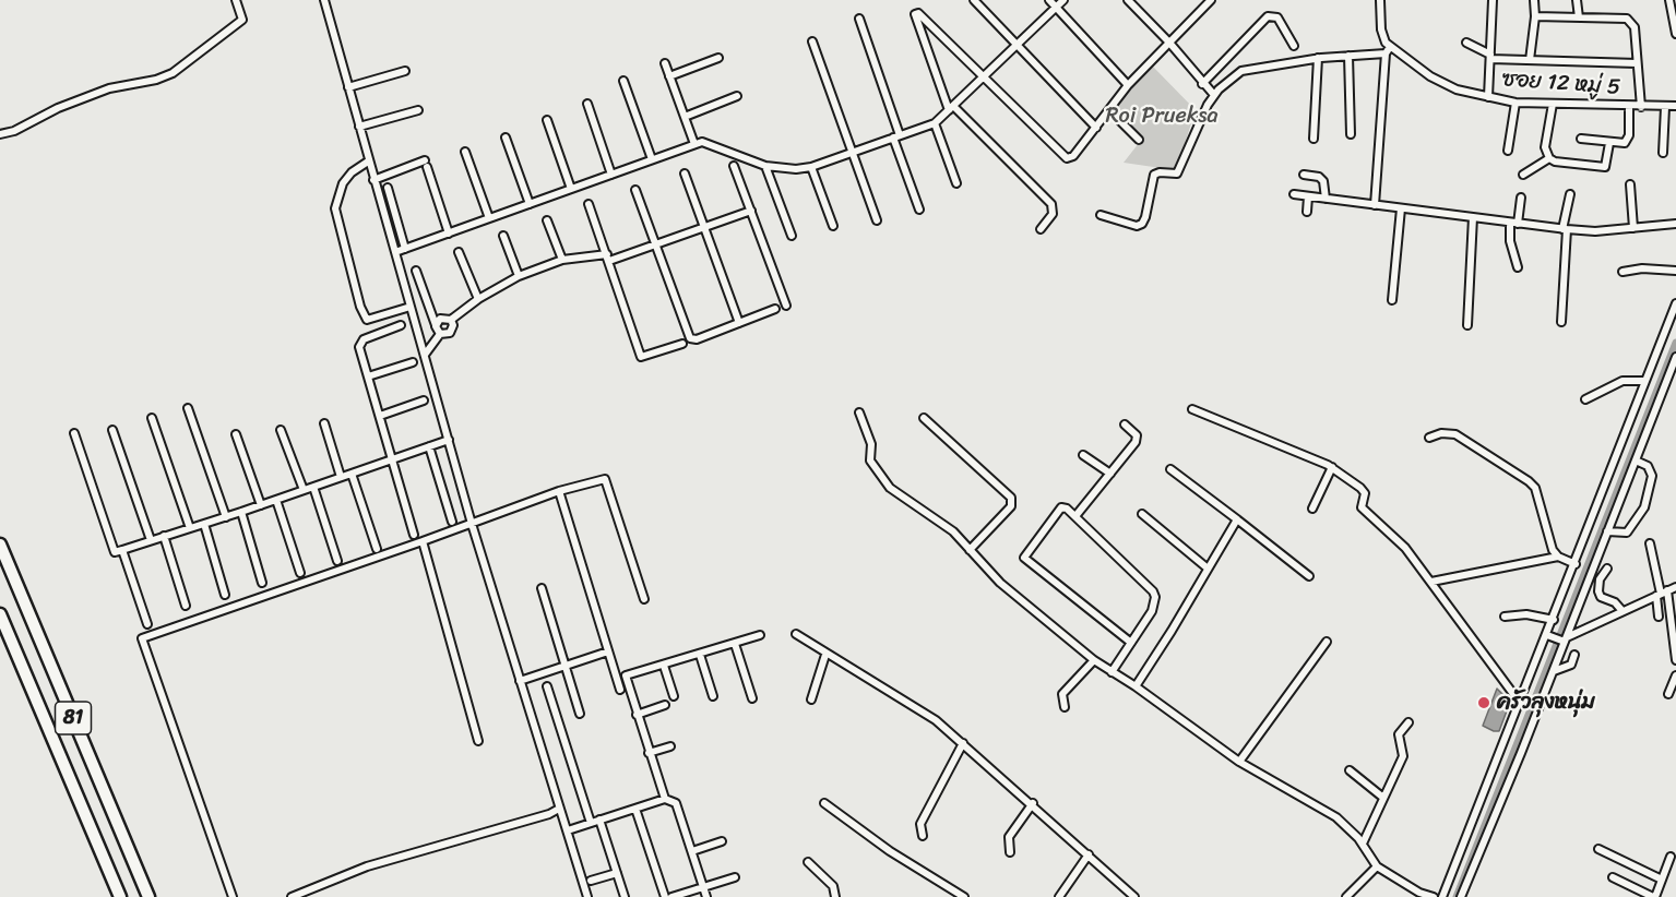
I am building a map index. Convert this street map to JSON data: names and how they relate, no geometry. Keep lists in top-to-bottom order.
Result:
{
  "streets": {
    "highway": ["81"],
    "street": ["ซอย 12 หมู่ 5"]
  },
  "parks": ["Roi Prueksa"],
  "places": ["ครัวลุงหนุ่ม"]
}
